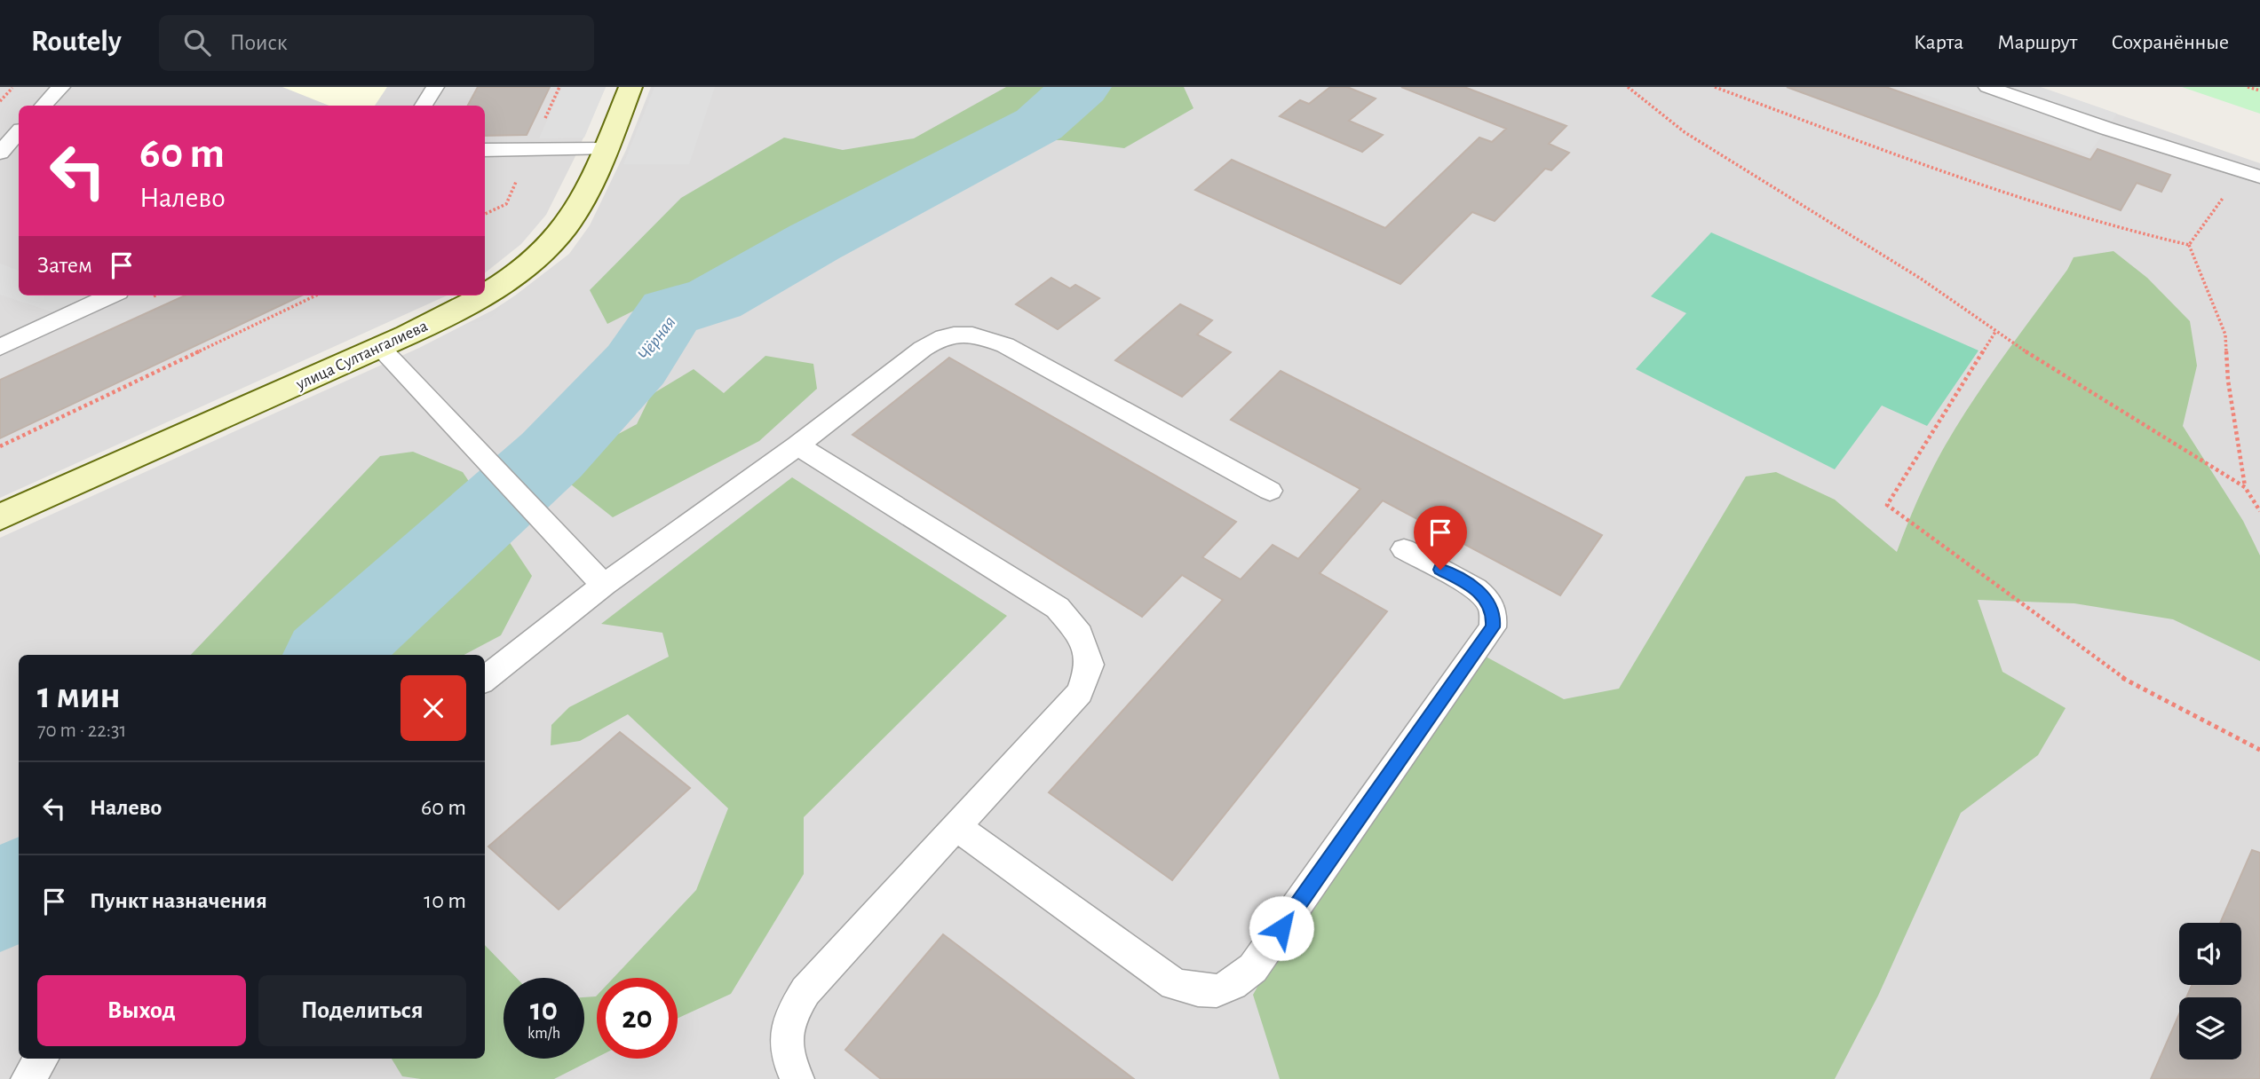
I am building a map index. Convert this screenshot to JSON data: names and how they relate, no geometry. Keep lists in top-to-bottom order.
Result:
{
  "streets": {
    "street": ["улица Султангалиева"]
  },
  "water": ["Чёрная"],
  "page": {
    "header": "Routely",
    "search": "Поиск",
    "nav": ["Карта", "Маршрут", "Сохранённые"],
    "turn": ["60 m", "Налево"],
    "then": "Затем",
    "heading": ["1 мин", "70 m · 22:31"],
    "list": [
      {
        "name": "Налево",
        "value": "60 m"
      },
      {
        "name": "Пункт назначения",
        "value": "10 m"
      }
    ],
    "buttons": ["Выход", "Поделиться"],
    "speed": "10 km/h",
    "limit": "20"
  }
}
